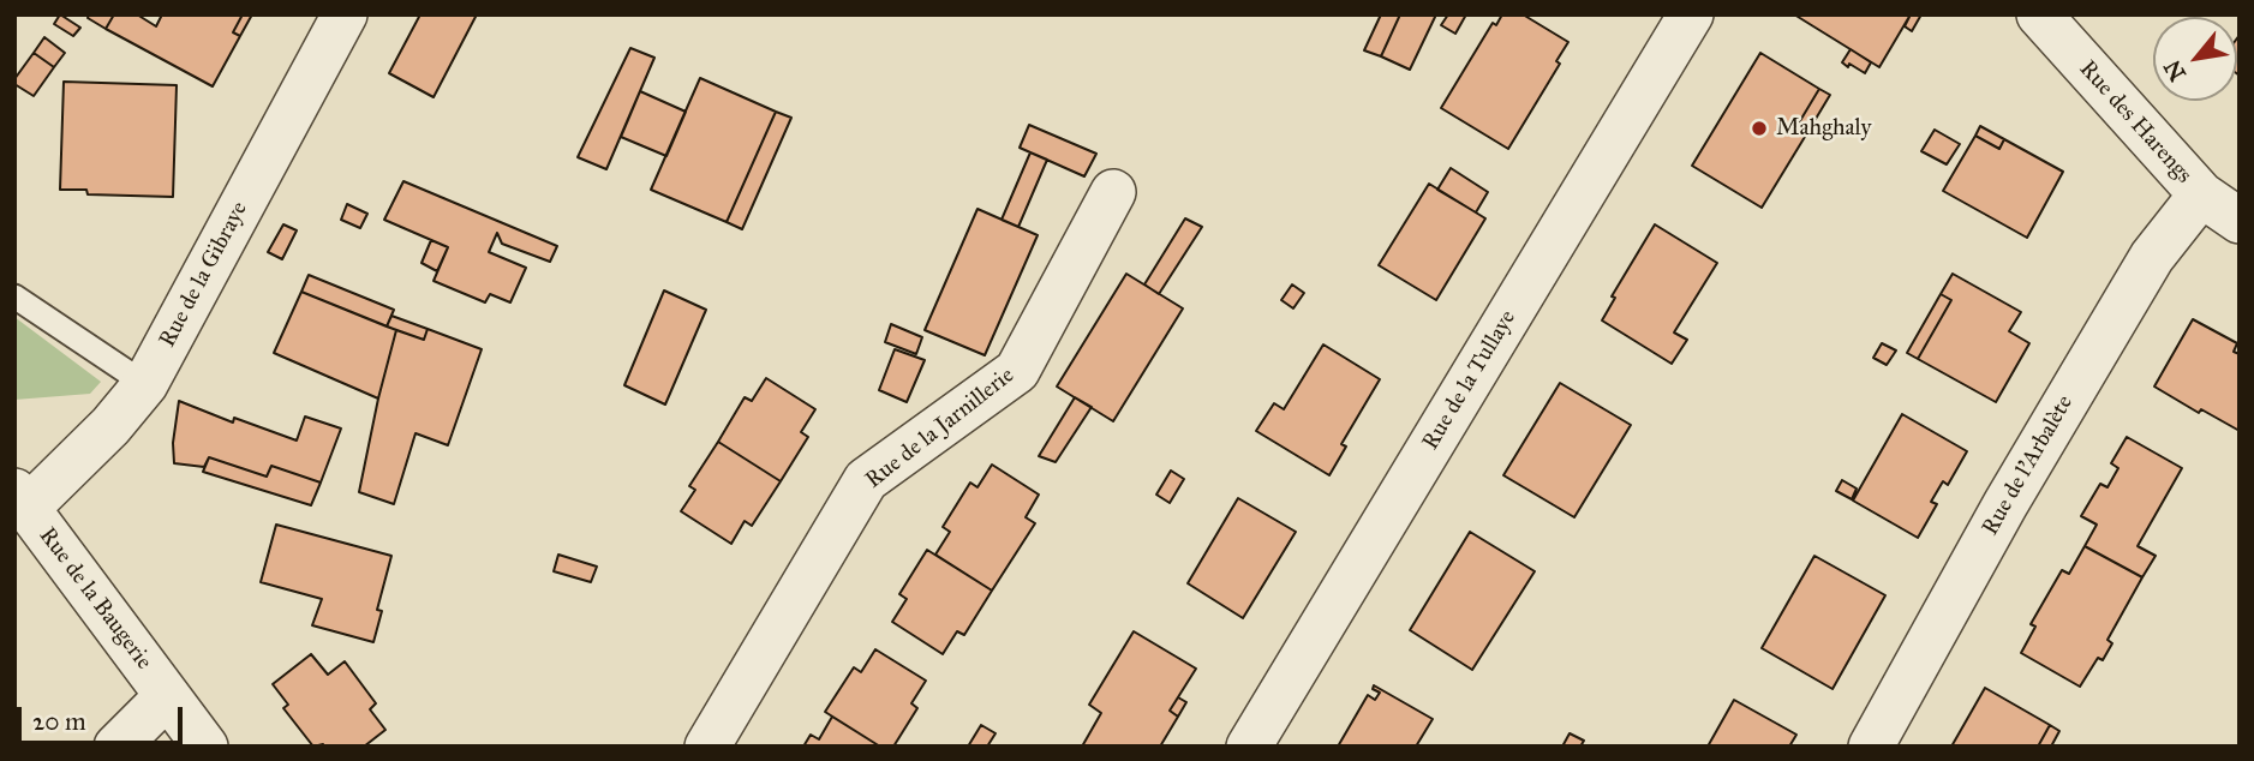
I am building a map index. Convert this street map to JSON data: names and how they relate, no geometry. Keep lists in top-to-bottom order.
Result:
{
  "streets": {
    "street": [
      "Rue des Harengs",
      "Rue de la Gibraye",
      "Rue de la Tullaye",
      "Rue de la Jarnillerie",
      "Rue de l'Arbalète",
      "Rue de la Baugerie"
    ]
  },
  "crossings": [
    ["Rue des Harengs", "Rue de l'Arbalète"],
    ["Rue de la Gibraye", "Rue de la Baugerie"]
  ],
  "places": ["Mahghaly"],
  "scale_bar": "20 m",
  "north": "bottom left"
}
